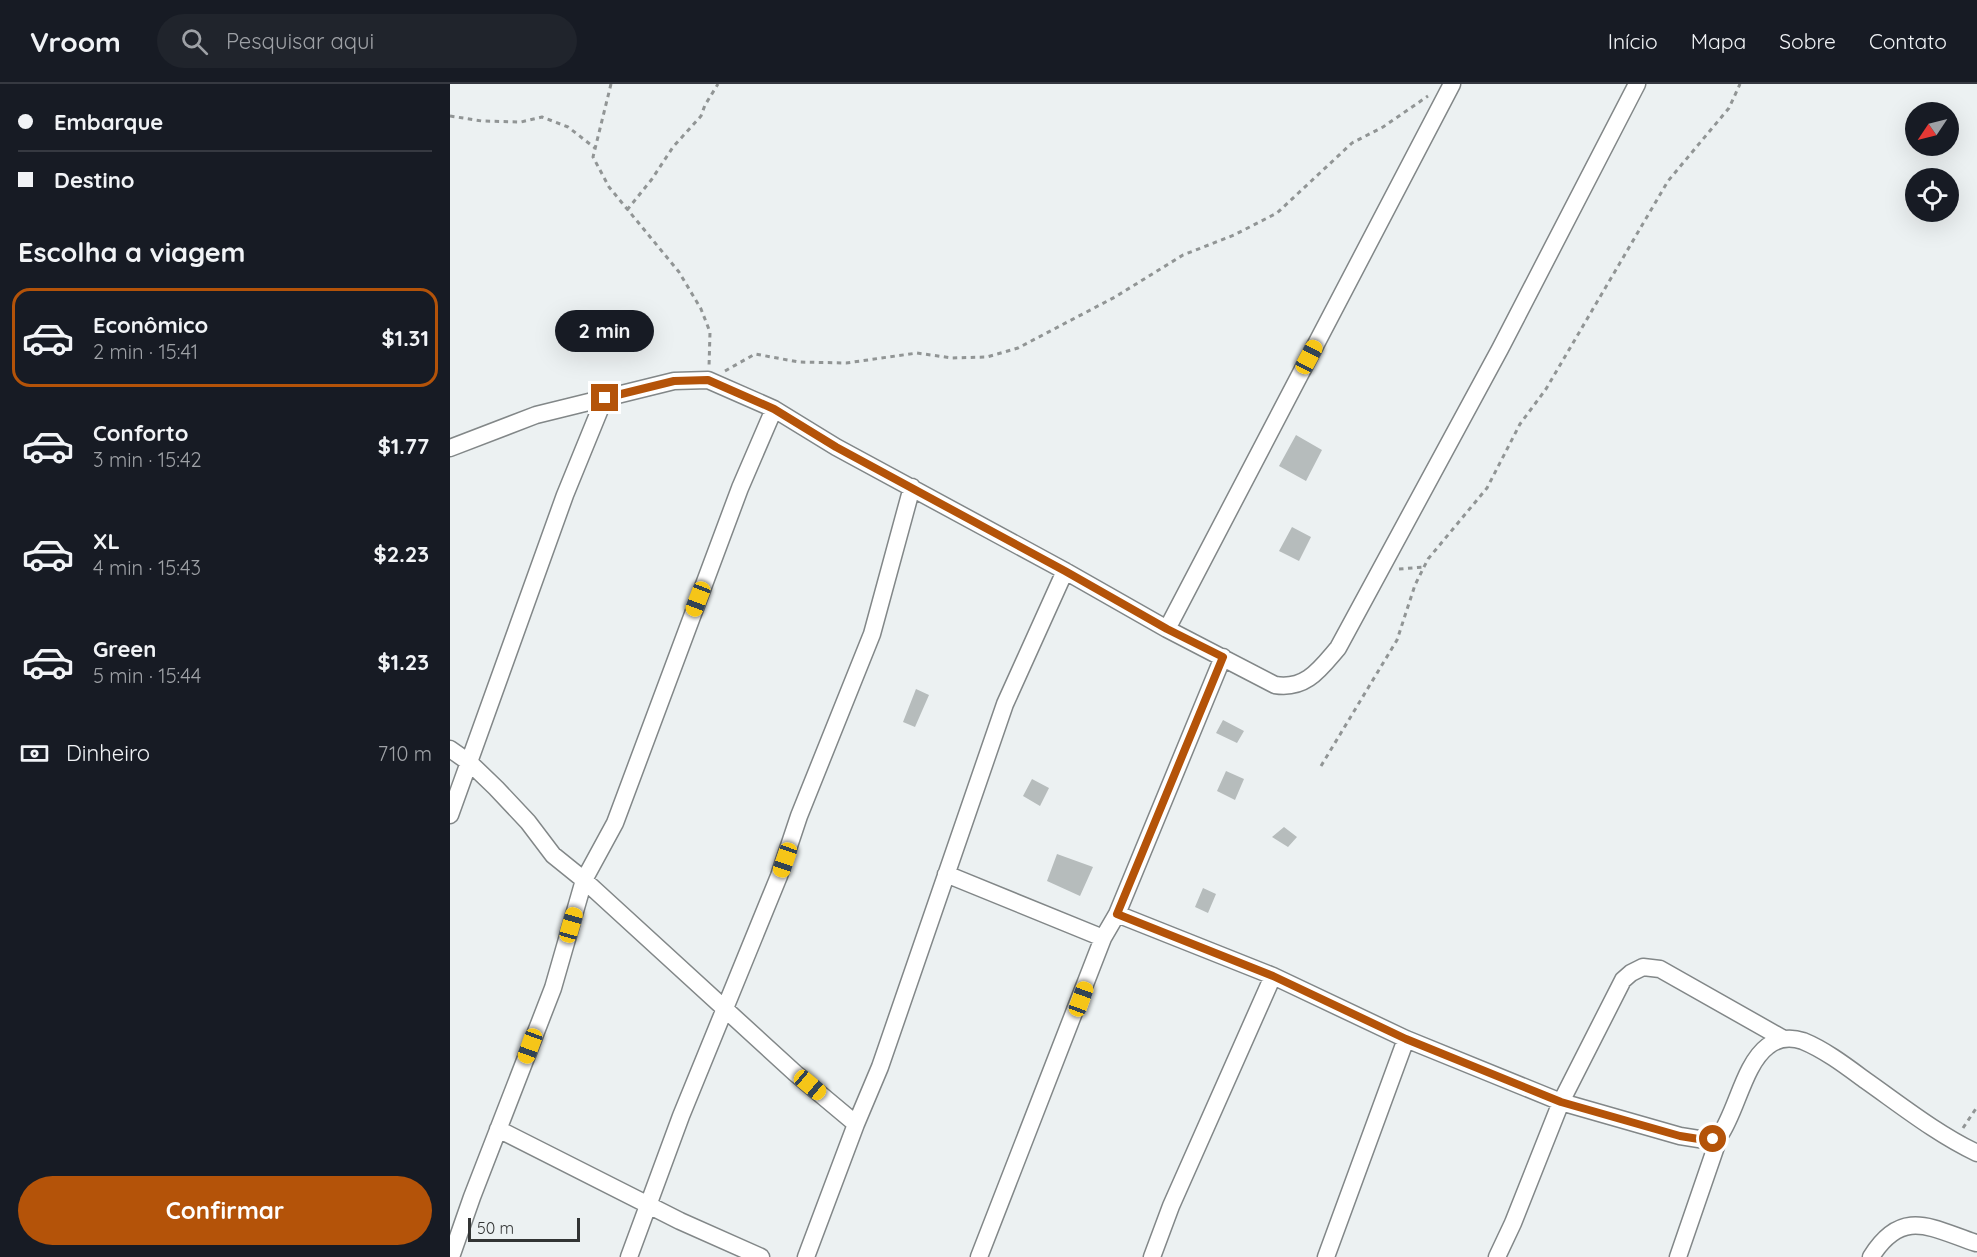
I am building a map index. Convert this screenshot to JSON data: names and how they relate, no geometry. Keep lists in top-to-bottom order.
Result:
{
  "scale_bar": "50 m",
  "north": "bottom left",
  "page": {
    "header": "Vroom",
    "search": "Pesquisar aqui",
    "nav": [
      "Início",
      "Mapa",
      "Sobre",
      "Contato"
    ],
    "banner": ["Embarque", "Destino"],
    "heading": "Escolha a viagem",
    "list": [
      {
        "name": "Econômico",
        "note": "2 min · 15:41",
        "value": "$1.31"
      },
      {
        "name": "Conforto",
        "note": "3 min · 15:42",
        "value": "$1.77"
      },
      {
        "name": "XL",
        "note": "4 min · 15:43",
        "value": "$2.23"
      },
      {
        "name": "Green",
        "note": "5 min · 15:44",
        "value": "$1.23"
      }
    ],
    "bubble": "2 min",
    "pay": ["Dinheiro", "710 m"],
    "buttons": "Confirmar",
    "scale": "50 m"
  }
}
